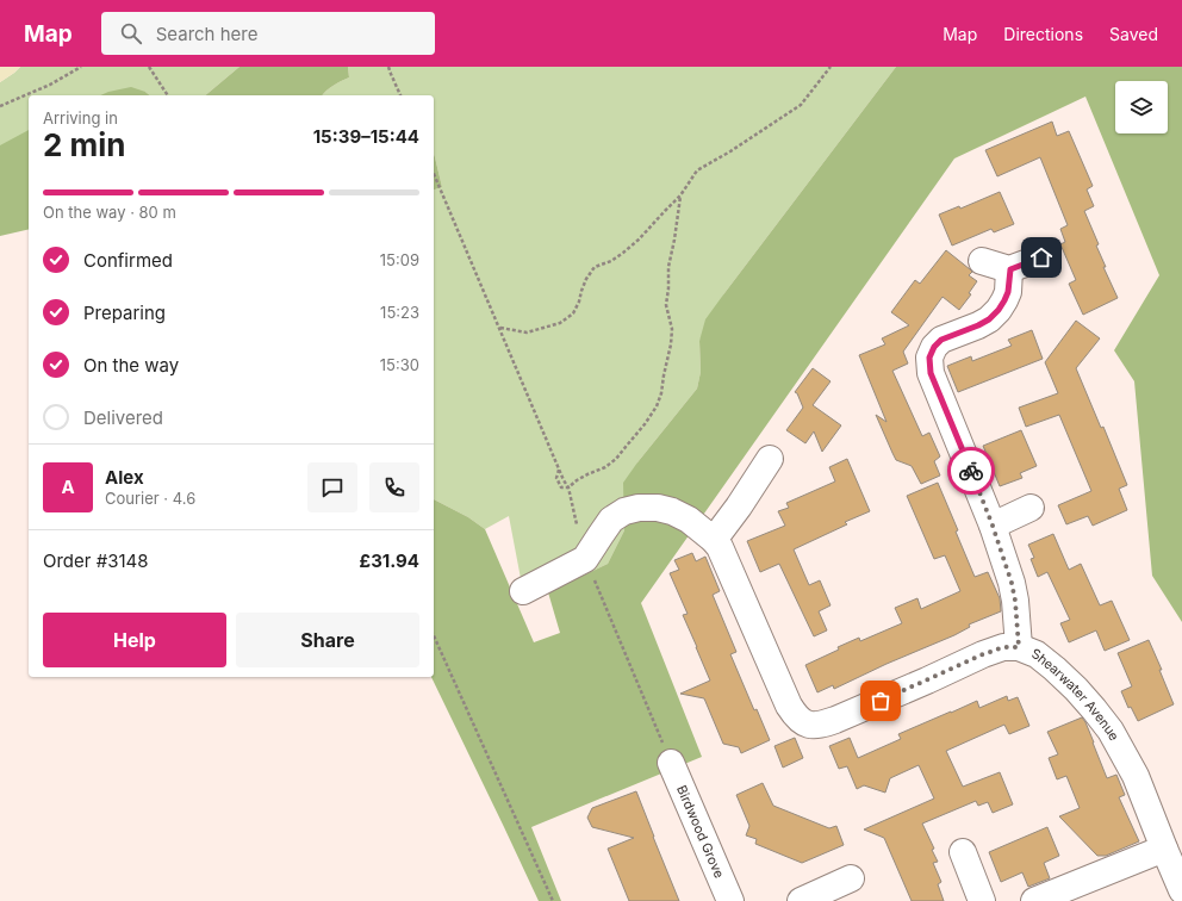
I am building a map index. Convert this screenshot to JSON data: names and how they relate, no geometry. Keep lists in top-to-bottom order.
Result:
{
  "streets": {
    "street": ["Shearwater Avenue", "Birdwood Grove"]
  },
  "page": {
    "header": "Map",
    "search": "Search here",
    "nav": ["Map", "Directions", "Saved"],
    "heading": ["2 min", "Arriving in", "15:39–15:44"],
    "panel": [
      "Alex",
      "Courier · 4.6",
      "Order #3148",
      "£31.94"
    ],
    "bar": "On the way · 80 m",
    "list": [
      ["Confirmed", "15:09"],
      ["Preparing", "15:23"],
      ["On the way", "15:30"],
      "Delivered"
    ],
    "round": "A",
    "buttons": ["Help", "Share"]
  }
}
